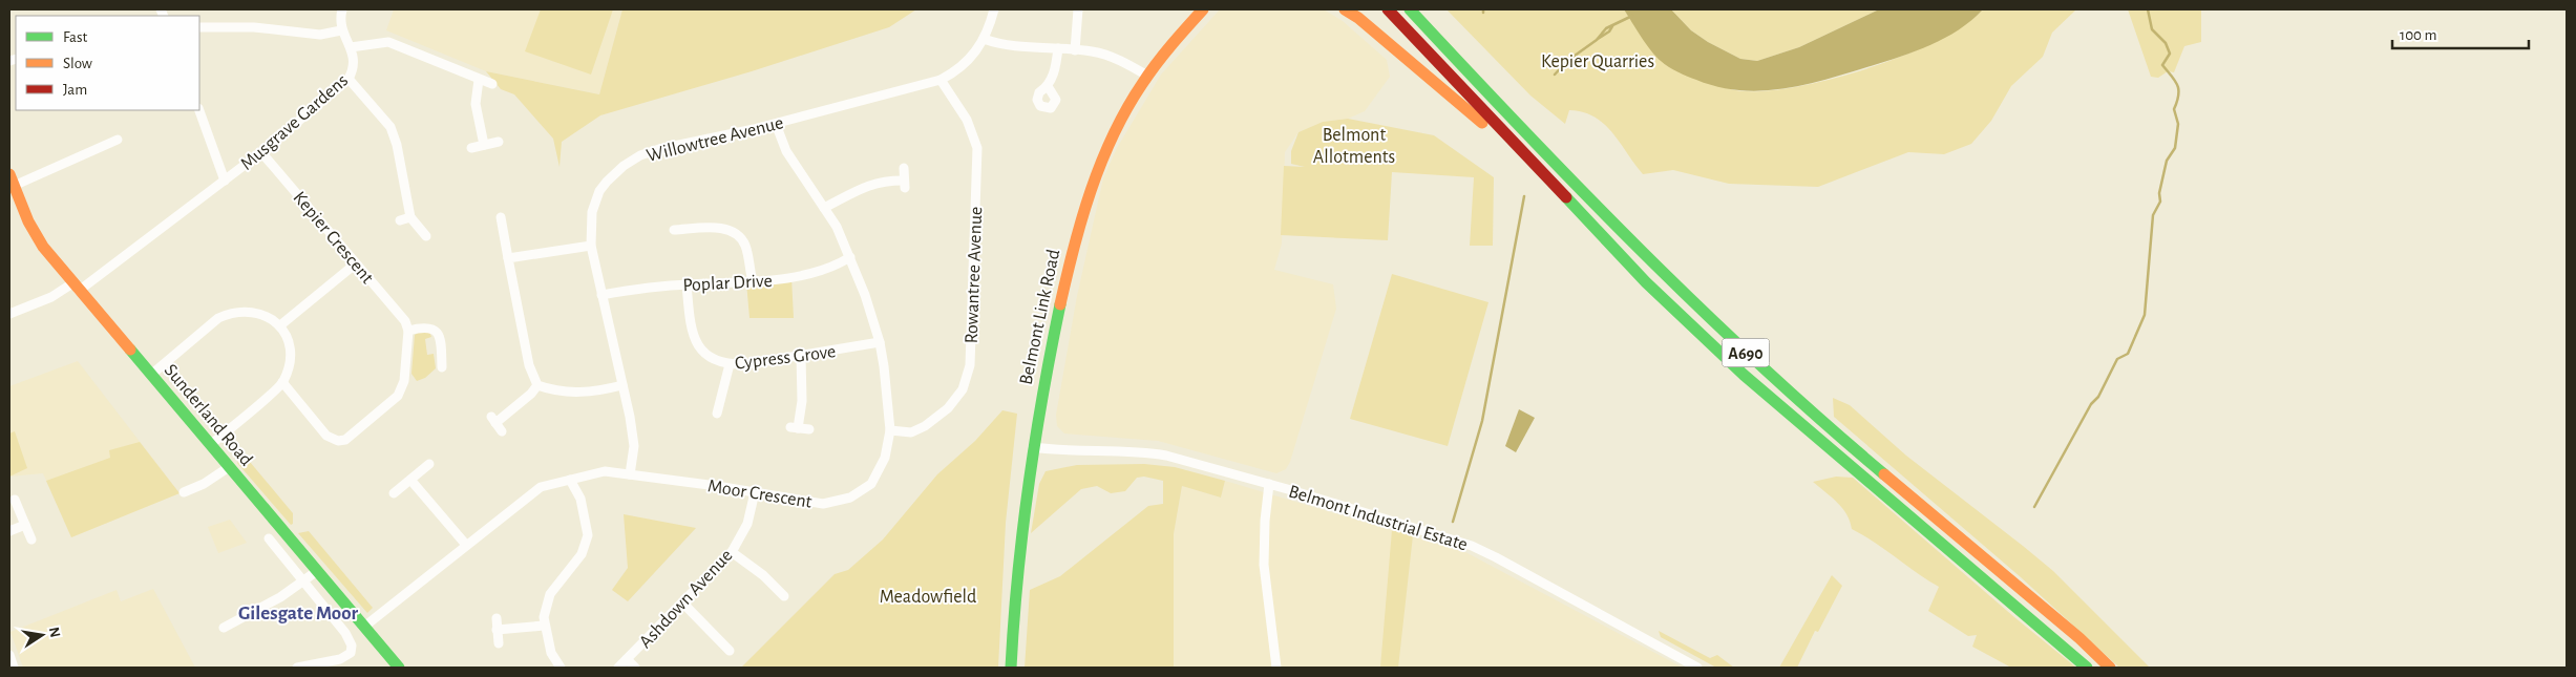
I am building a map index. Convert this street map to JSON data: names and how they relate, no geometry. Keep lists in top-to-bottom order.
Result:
{
  "streets": {
    "main road": ["Belmont Link Road", "A690", "Sunderland Road"],
    "street": [
      "Musgrave Gardens",
      "Willowtree Avenue",
      "Kepier Crescent",
      "Rowantree Avenue",
      "Poplar Drive",
      "Cypress Grove",
      "Moor Crescent",
      "Belmont Industrial Estate",
      "Ashdown Avenue"
    ]
  },
  "crossings": [
    ["Musgrave Gardens", "Kepier Crescent"],
    ["Musgrave Gardens", "Sunderland Road"],
    ["Willowtree Avenue", "Rowantree Avenue"],
    ["Willowtree Avenue", "Poplar Drive"],
    ["Willowtree Avenue", "Moor Crescent"],
    ["Rowantree Avenue", "Moor Crescent"],
    ["Poplar Drive", "Cypress Grove"],
    ["Poplar Drive", "Moor Crescent"],
    ["Belmont Link Road", "Belmont Industrial Estate"],
    ["Cypress Grove", "Moor Crescent"],
    ["Sunderland Road", "Moor Crescent"],
    ["Moor Crescent", "Ashdown Avenue"]
  ],
  "districts": ["Gilesgate Moor"],
  "parks": ["Kepier Quarries", "Belmont Allotments", "Meadowfield"],
  "legend": ["Fast", "Slow", "Jam"],
  "scale_bar": "100 m",
  "north": "right"
}
